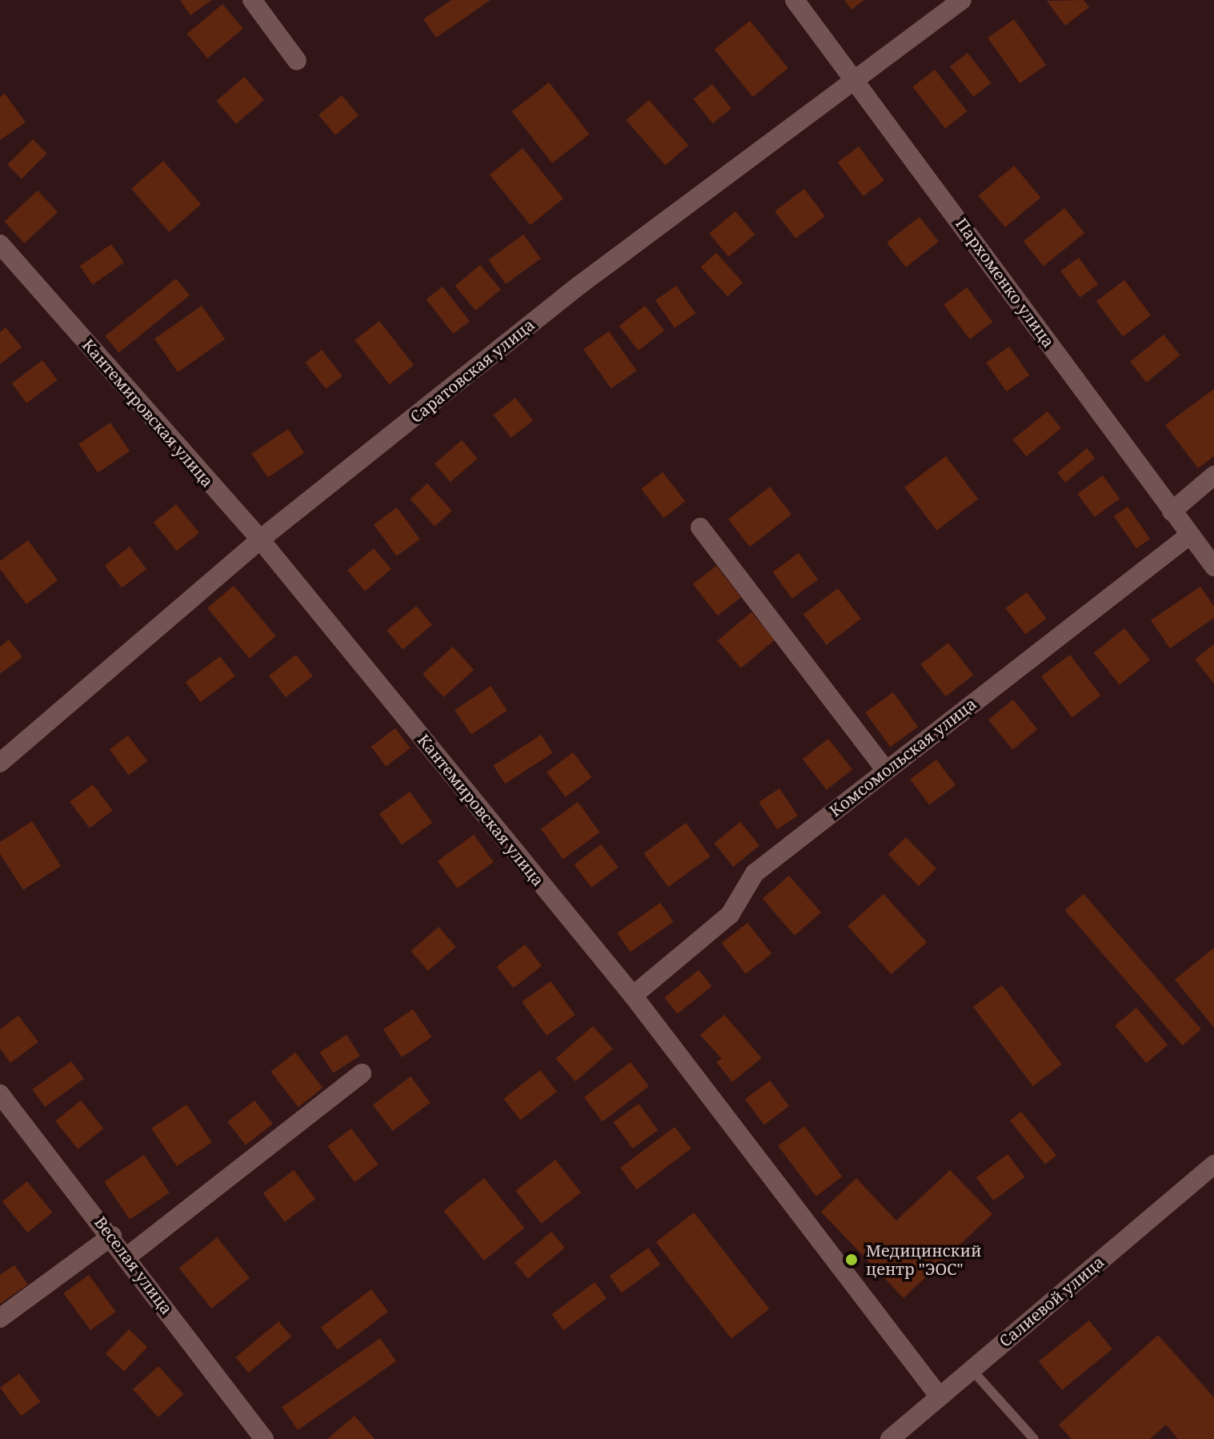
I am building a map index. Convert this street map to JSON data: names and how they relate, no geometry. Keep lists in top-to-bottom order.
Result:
{
  "streets": {
    "street": [
      "Пархоменко улица",
      "Саратовская улица",
      "Кантемировская улица",
      "Комсомольская улица",
      "Веселая улица",
      "Салиевой улица"
    ]
  },
  "crossings": [
    ["Пархоменко улица", "Саратовская улица"],
    ["Пархоменко улица", "Комсомольская улица"],
    ["Саратовская улица", "Кантемировская улица"],
    ["Кантемировская улица", "Комсомольская улица"],
    ["Кантемировская улица", "Салиевой улица"]
  ],
  "places": ["Медицинский центр \"ЭОС\""]
}
